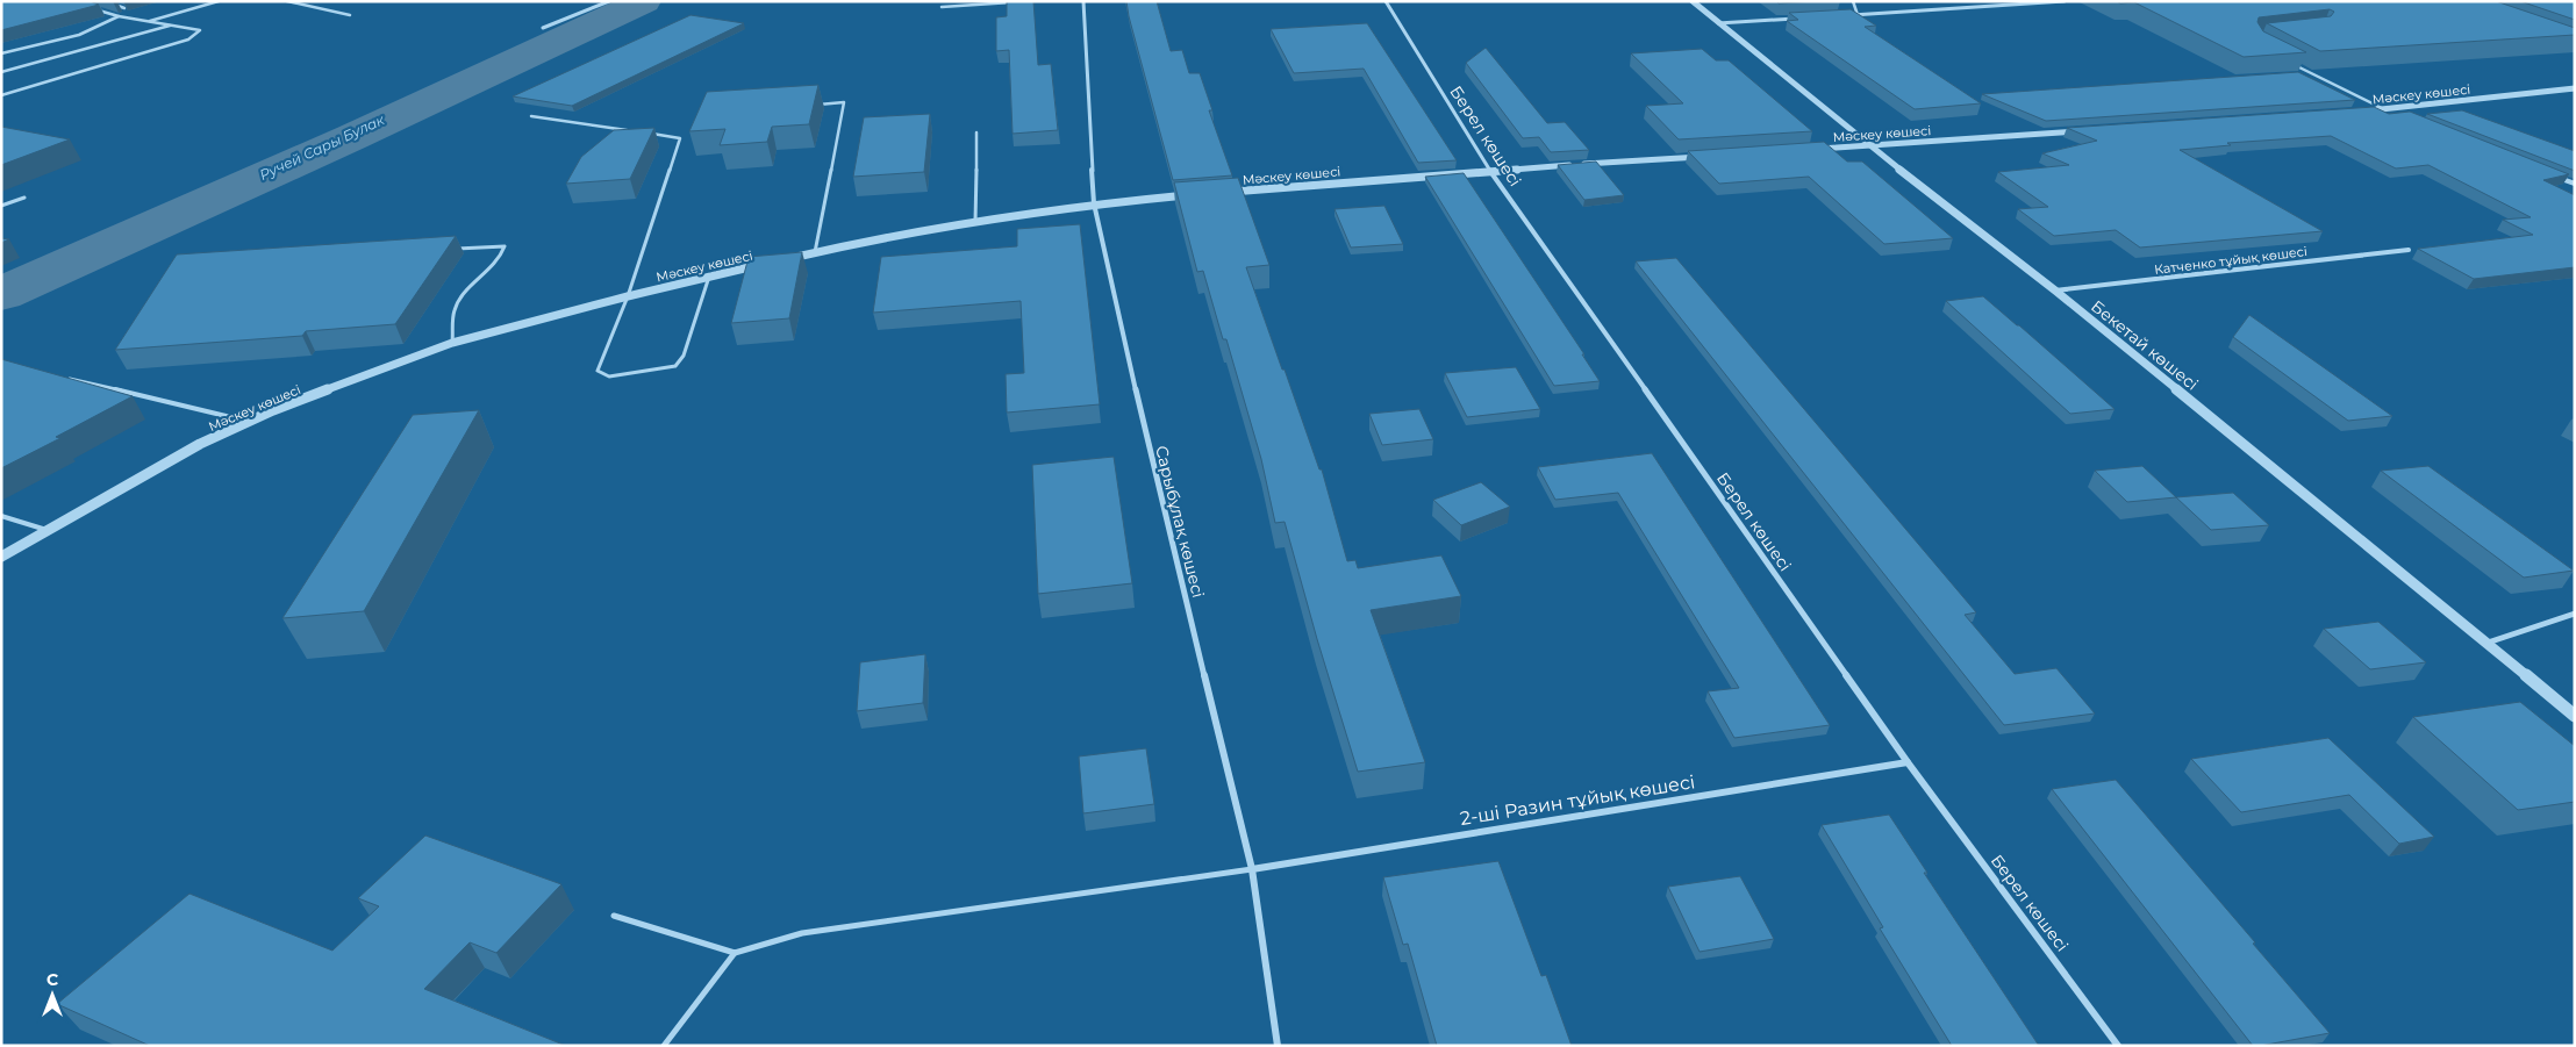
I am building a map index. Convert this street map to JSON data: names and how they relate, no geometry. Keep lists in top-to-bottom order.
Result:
{
  "streets": {
    "street": [
      "Мәскеу көшесі",
      "Берел көшесі",
      "Катченко тұйық көшесі",
      "Бекетай көшесі",
      "Сарыбұлақ көшесі",
      "2-ші Разин тұйық көшесі"
    ]
  },
  "crossings": [
    ["Мәскеу көшесі", "Берел көшесі"],
    ["Мәскеу көшесі", "Бекетай көшесі"],
    ["Берел көшесі", "2-ші Разин тұйық көшесі"],
    ["Катченко тұйық көшесі", "Бекетай көшесі"],
    ["Сарыбұлақ көшесі", "2-ші Разин тұйық көшесі"]
  ],
  "water": ["Ручей Сары Булак"],
  "north": "top"
}
